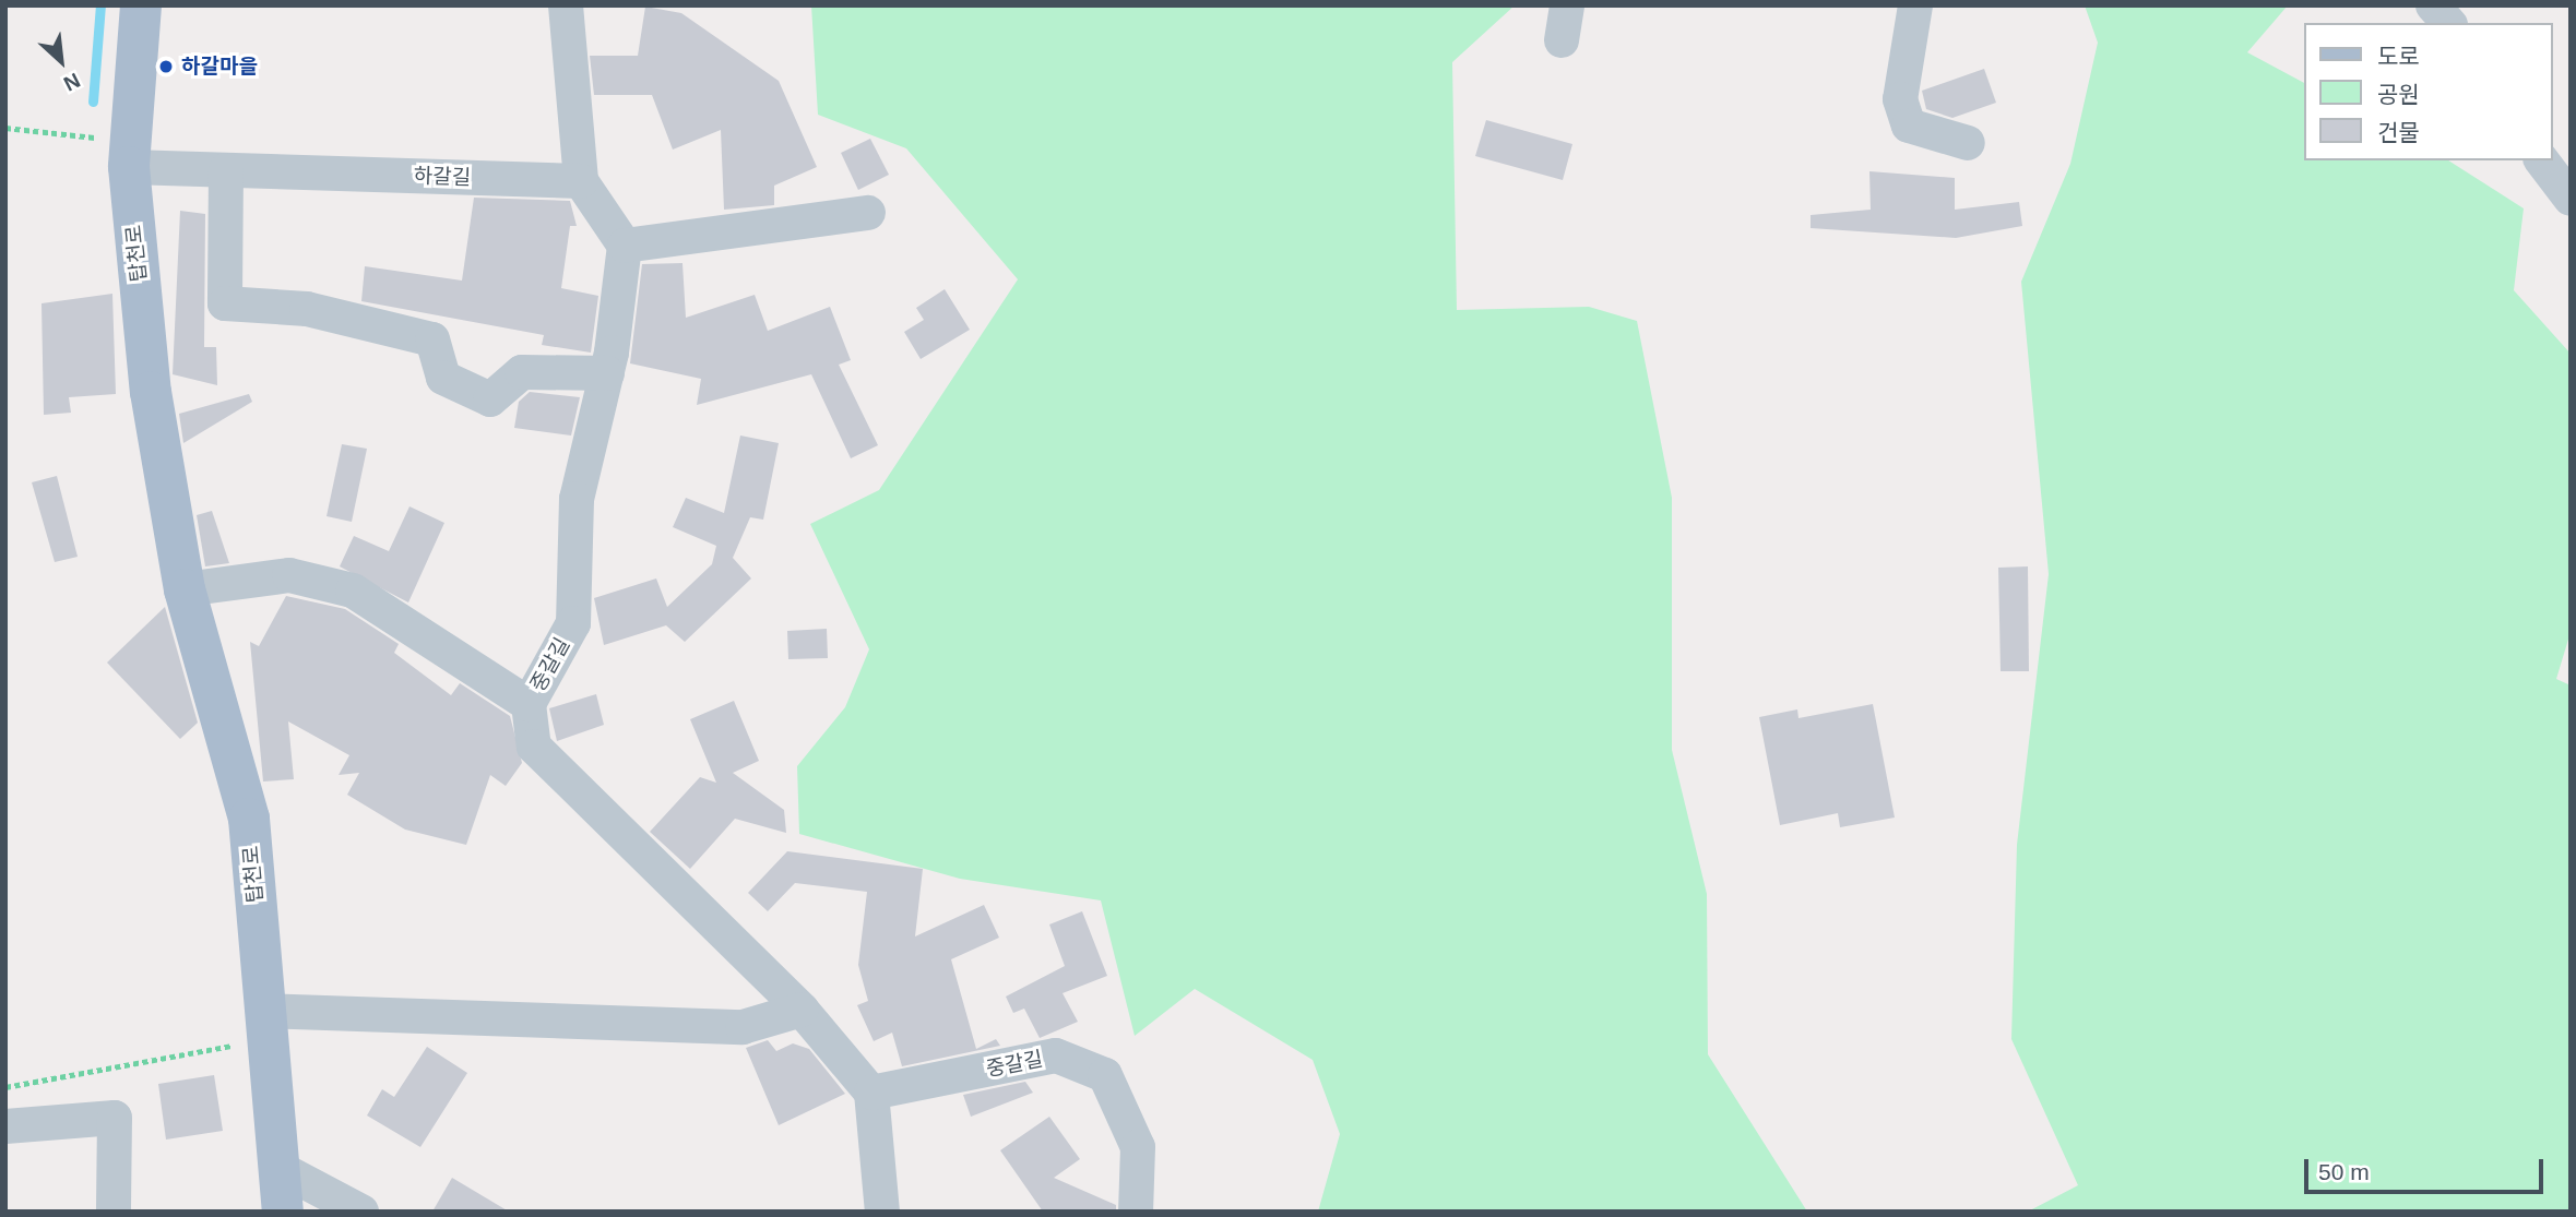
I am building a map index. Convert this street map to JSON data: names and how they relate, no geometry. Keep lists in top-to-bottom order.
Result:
{
  "streets": {
    "main road": ["탑천로"],
    "street": ["하갈길", "중갈길"]
  },
  "crossings": [
    ["하갈길", "탑천로"]
  ],
  "places": ["하갈마을"],
  "legend": ["도로", "공원", "건물"],
  "scale_bar": "50 m",
  "north": "bottom right"
}
